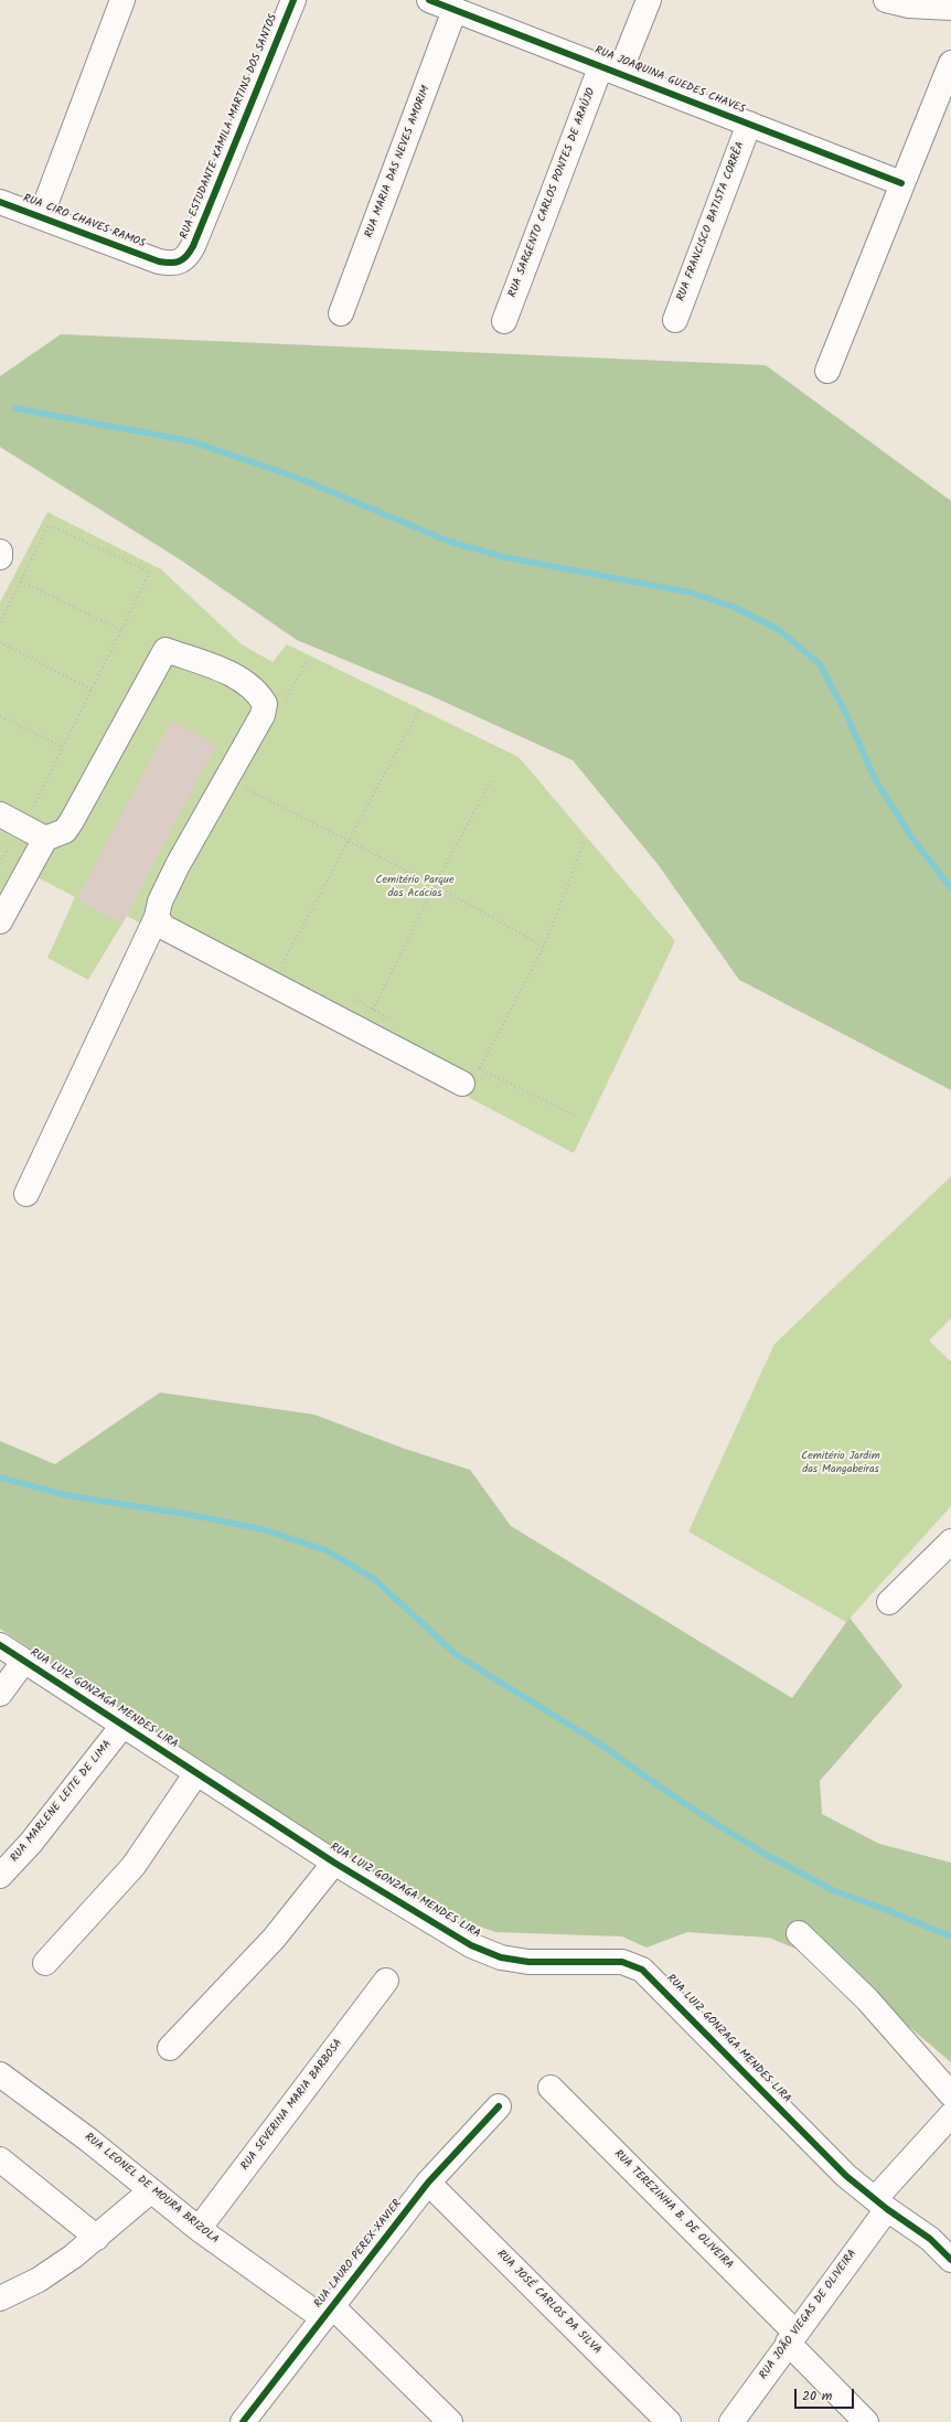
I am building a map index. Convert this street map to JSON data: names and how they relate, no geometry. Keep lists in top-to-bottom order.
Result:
{
  "streets": {
    "street": [
      "RUA JOAQUINA GUEDES CHAVES",
      "RUA ESTUDANTE KAMILA MARTINS DOS SANTOS",
      "RUA MARIA DAS NEVES AMORIM",
      "RUA SARGENTO CARLOS PONTES DE ARAÚJO",
      "RUA CIRO CHAVES RAMOS",
      "RUA FRANCISCO BATISTA CORRÊA",
      "RUA LUIZ GONZAGA MENDES LIRA",
      "RUA MARLENE LEITE DE LIMA",
      "RUA SEVERINA MARIA BARBOSA",
      "RUA LEONEL DE MOURA BRIZOLA",
      "RUA TEREZINHA B. DE OLIVEIRA",
      "RUA LAURO PEREX XAVIER",
      "RUA JOSÉ CARLOS DA SILVA",
      "RUA JOÃO VIEGAS DE OLIVEIRA"
    ]
  },
  "crossings": [
    ["RUA JOAQUINA GUEDES CHAVES", "RUA MARIA DAS NEVES AMORIM"],
    ["RUA JOAQUINA GUEDES CHAVES", "RUA SARGENTO CARLOS PONTES DE ARAÚJO"],
    ["RUA JOAQUINA GUEDES CHAVES", "RUA FRANCISCO BATISTA CORRÊA"],
    ["RUA ESTUDANTE KAMILA MARTINS DOS SANTOS", "RUA CIRO CHAVES RAMOS"],
    ["RUA LUIZ GONZAGA MENDES LIRA", "RUA MARLENE LEITE DE LIMA"],
    ["RUA LUIZ GONZAGA MENDES LIRA", "RUA JOÃO VIEGAS DE OLIVEIRA"],
    ["RUA SEVERINA MARIA BARBOSA", "RUA LEONEL DE MOURA BRIZOLA"],
    ["RUA LEONEL DE MOURA BRIZOLA", "RUA LAURO PEREX XAVIER"],
    ["RUA TEREZINHA B. DE OLIVEIRA", "RUA JOÃO VIEGAS DE OLIVEIRA"],
    ["RUA LAURO PEREX XAVIER", "RUA JOSÉ CARLOS DA SILVA"]
  ],
  "parks": ["Cemitério Parque das Acácias", "Cemitério Jardim das Mangabeiras"],
  "scale_bar": "20 m"
}
